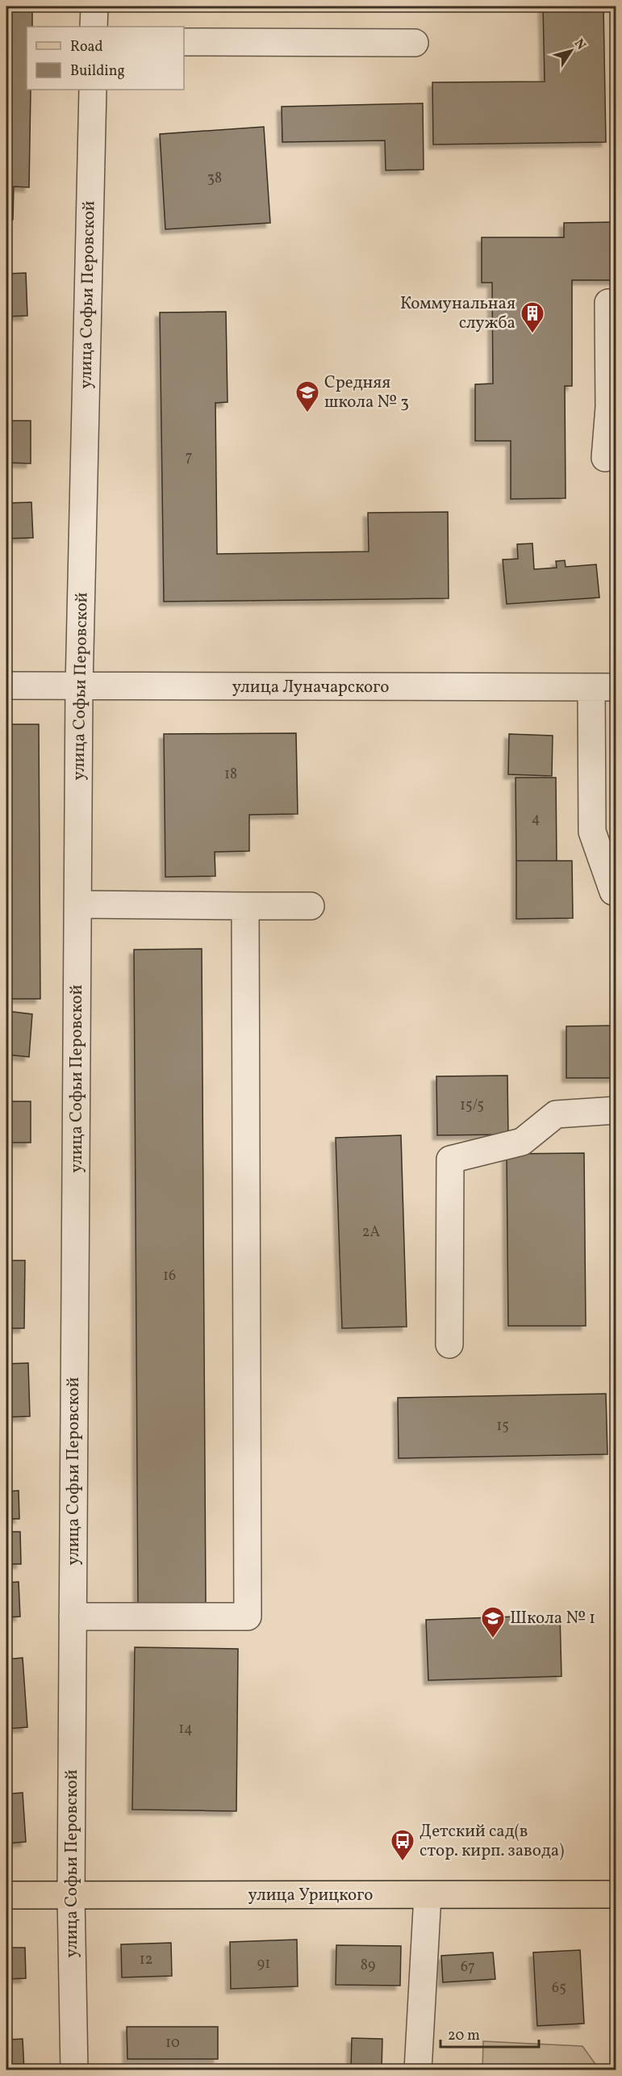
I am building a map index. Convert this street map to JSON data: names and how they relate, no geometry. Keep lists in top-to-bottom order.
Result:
{
  "streets": {
    "main road": ["улица Урицкого"],
    "street": ["улица Софьи Перовской", "улица Луначарского"]
  },
  "crossings": [
    ["улица Софьи Перовской", "улица Луначарского"],
    ["улица Софьи Перовской", "улица Урицкого"]
  ],
  "places": {
    "building": ["Коммунальная служба"],
    "school or university": ["Средняя школа № 3", "Школа № 1"],
    "bus stop": ["Детский сад(в стор. кирп. завода)"]
  },
  "house_numbers": [
    "38",
    "7",
    "18",
    "4",
    "15/5",
    "2А",
    "16",
    "15",
    "14",
    "12",
    "91",
    "89",
    "67",
    "65",
    "10"
  ],
  "legend": ["Road", "Building"],
  "scale_bar": "20 m",
  "north": "top right"
}
